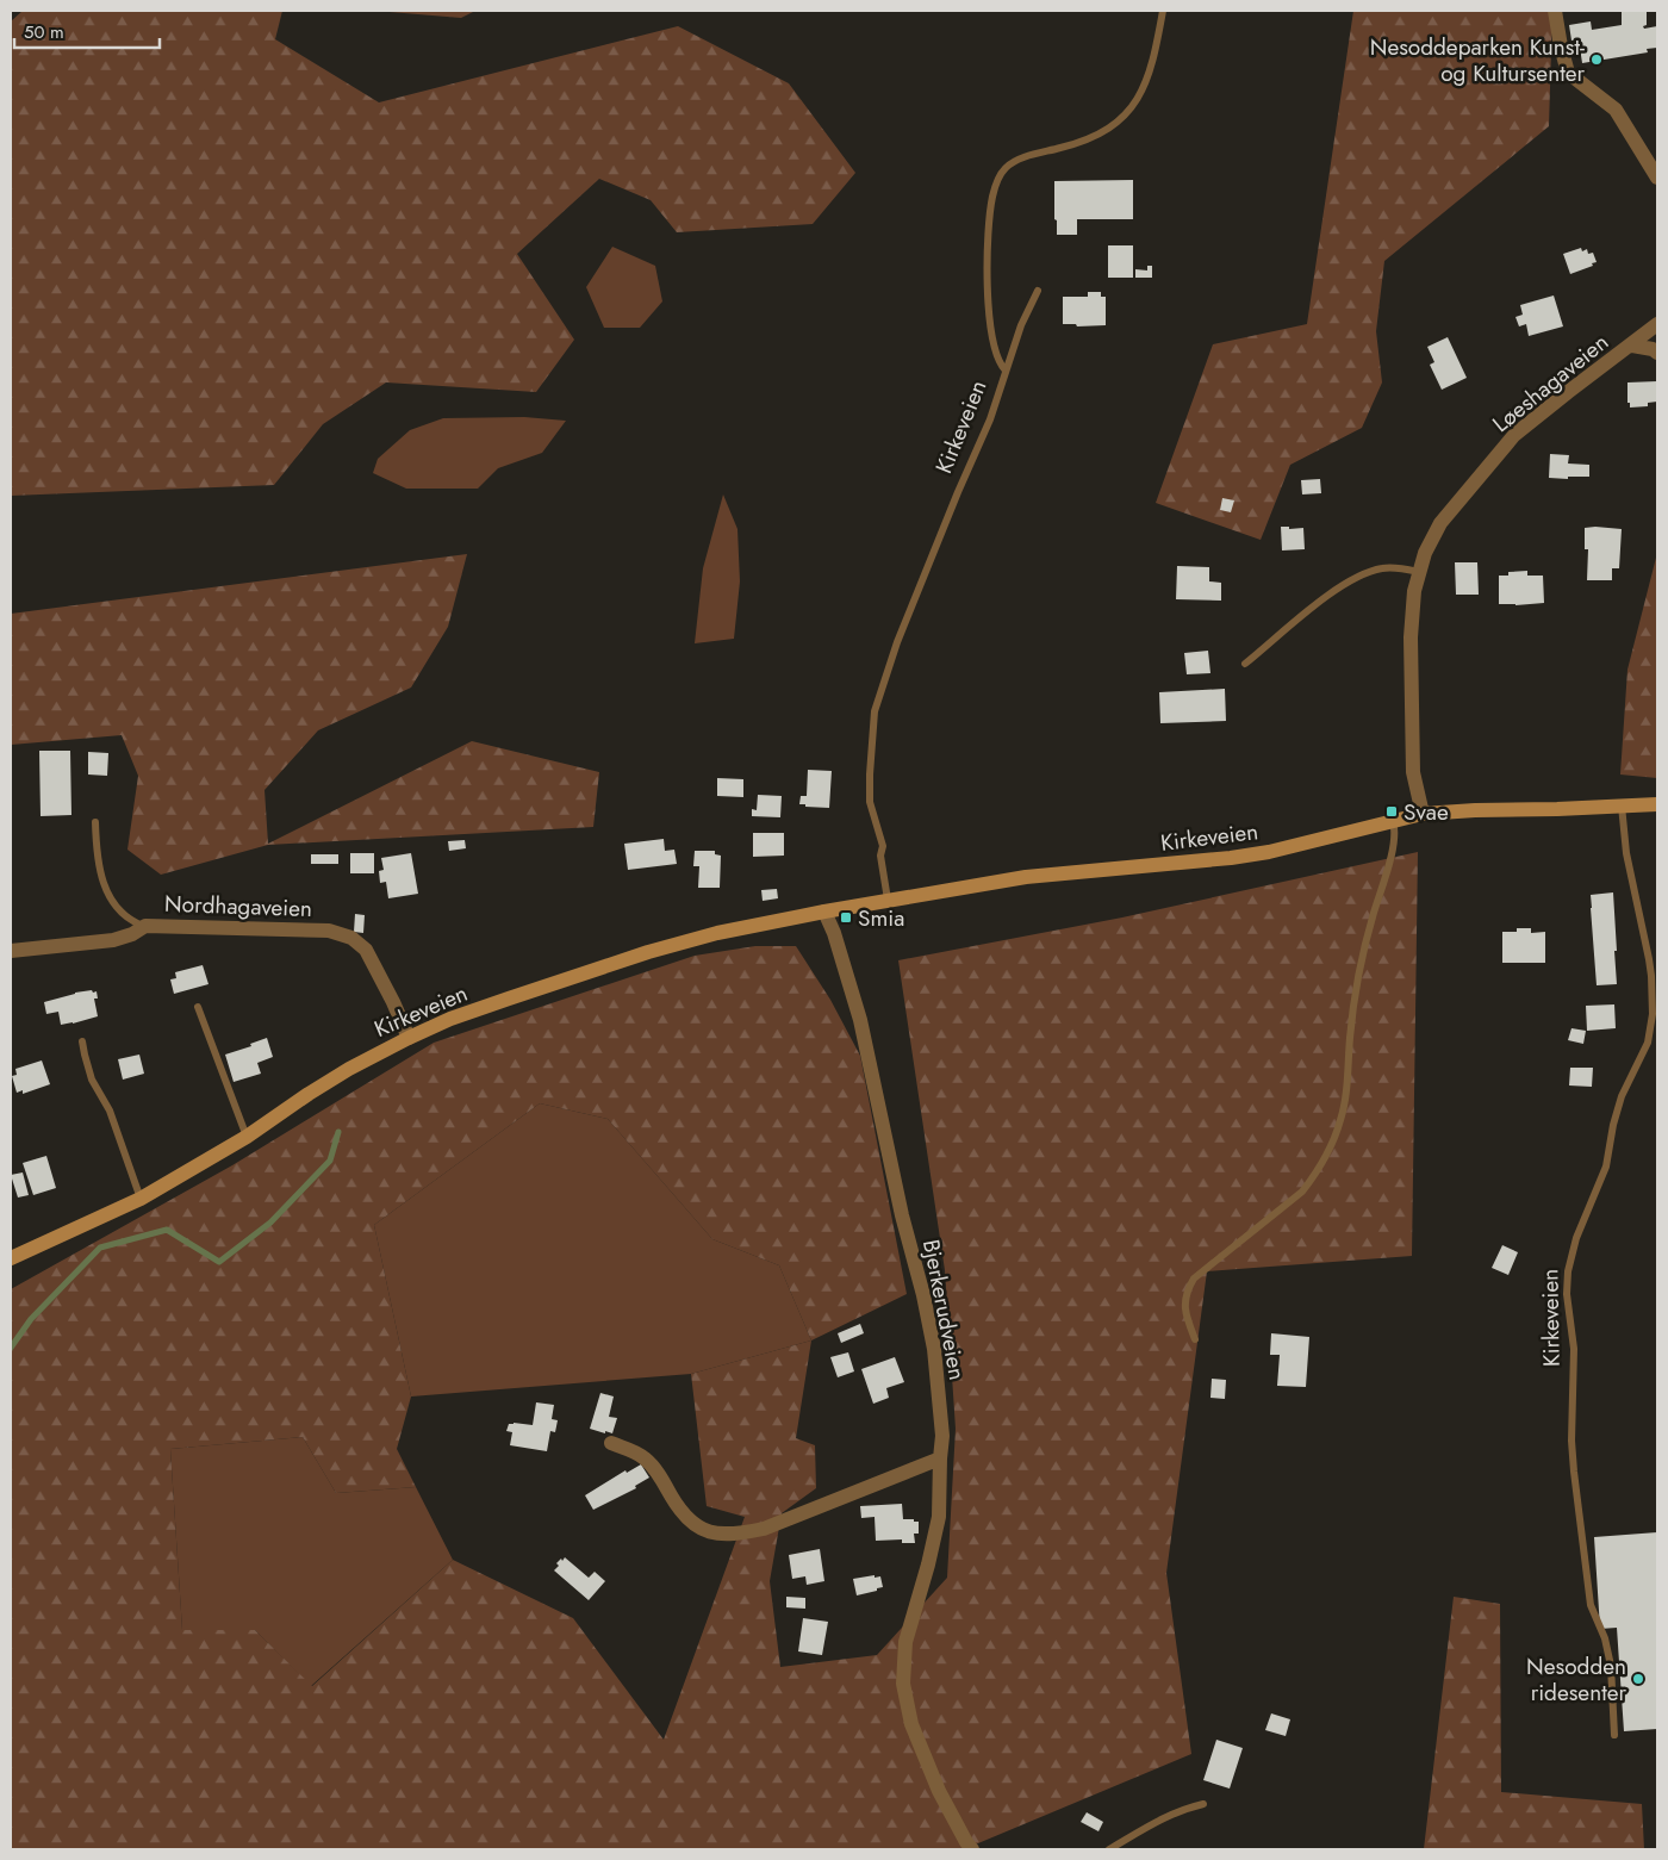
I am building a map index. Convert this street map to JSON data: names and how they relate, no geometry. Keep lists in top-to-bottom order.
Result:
{
  "streets": {
    "main road": ["Kirkeveien"],
    "street": ["Løeshagaveien", "Nordhagaveien", "Bjerkerudveien"]
  },
  "crossings": [
    ["Løeshagaveien", "Kirkeveien"],
    ["Kirkeveien", "Nordhagaveien"],
    ["Kirkeveien", "Bjerkerudveien"]
  ],
  "places": {
    "other": ["Nesoddeparken Kunst- og Kultursenter", "Nesodden ridesenter"],
    "transit": ["Svae", "Smia"]
  },
  "scale_bar": "50 m"
}
